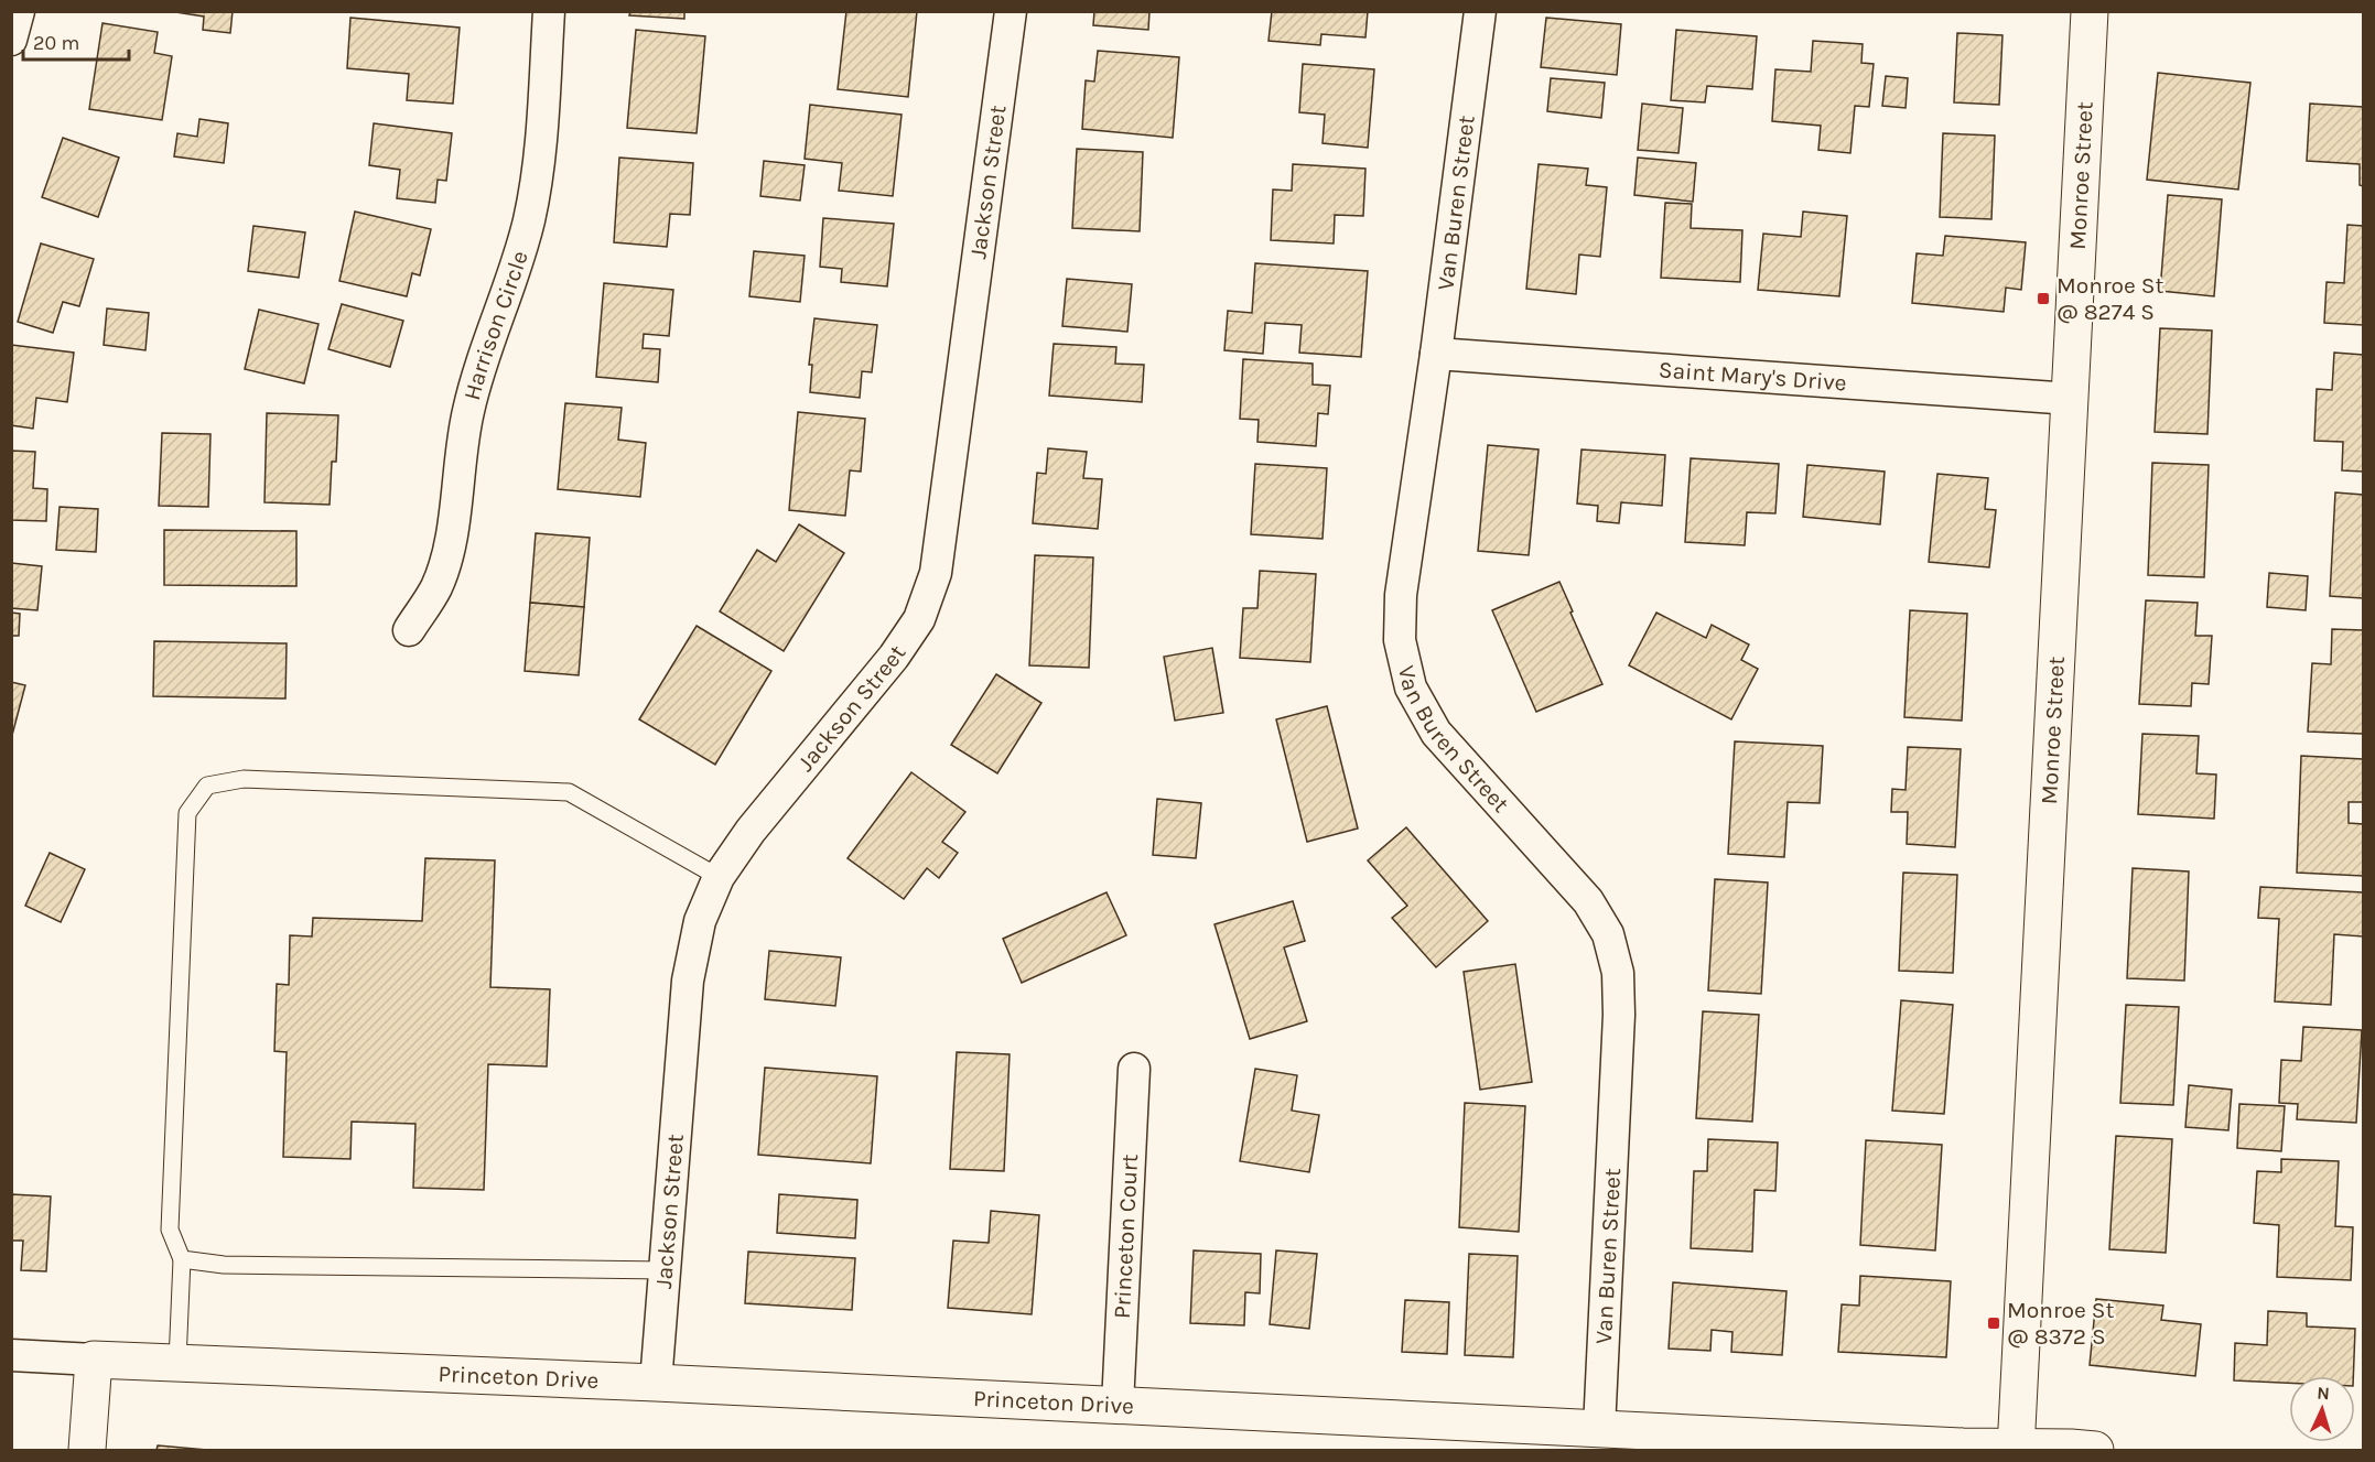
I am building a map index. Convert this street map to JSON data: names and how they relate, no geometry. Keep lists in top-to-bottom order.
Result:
{
  "streets": {
    "street": [
      "Monroe Street",
      "Jackson Street",
      "Van Buren Street",
      "Harrison Circle",
      "Saint Mary's Drive",
      "Princeton Court",
      "Princeton Drive"
    ]
  },
  "crossings": [
    ["Monroe Street", "Saint Mary's Drive"],
    ["Monroe Street", "Princeton Drive"],
    ["Jackson Street", "Princeton Drive"],
    ["Van Buren Street", "Saint Mary's Drive"],
    ["Van Buren Street", "Princeton Drive"],
    ["Princeton Court", "Princeton Drive"]
  ],
  "places": {
    "transit": ["Monroe St @ 8274 S", "Monroe St @ 8372 S"]
  },
  "scale_bar": "20 m",
  "north": "top"
}
